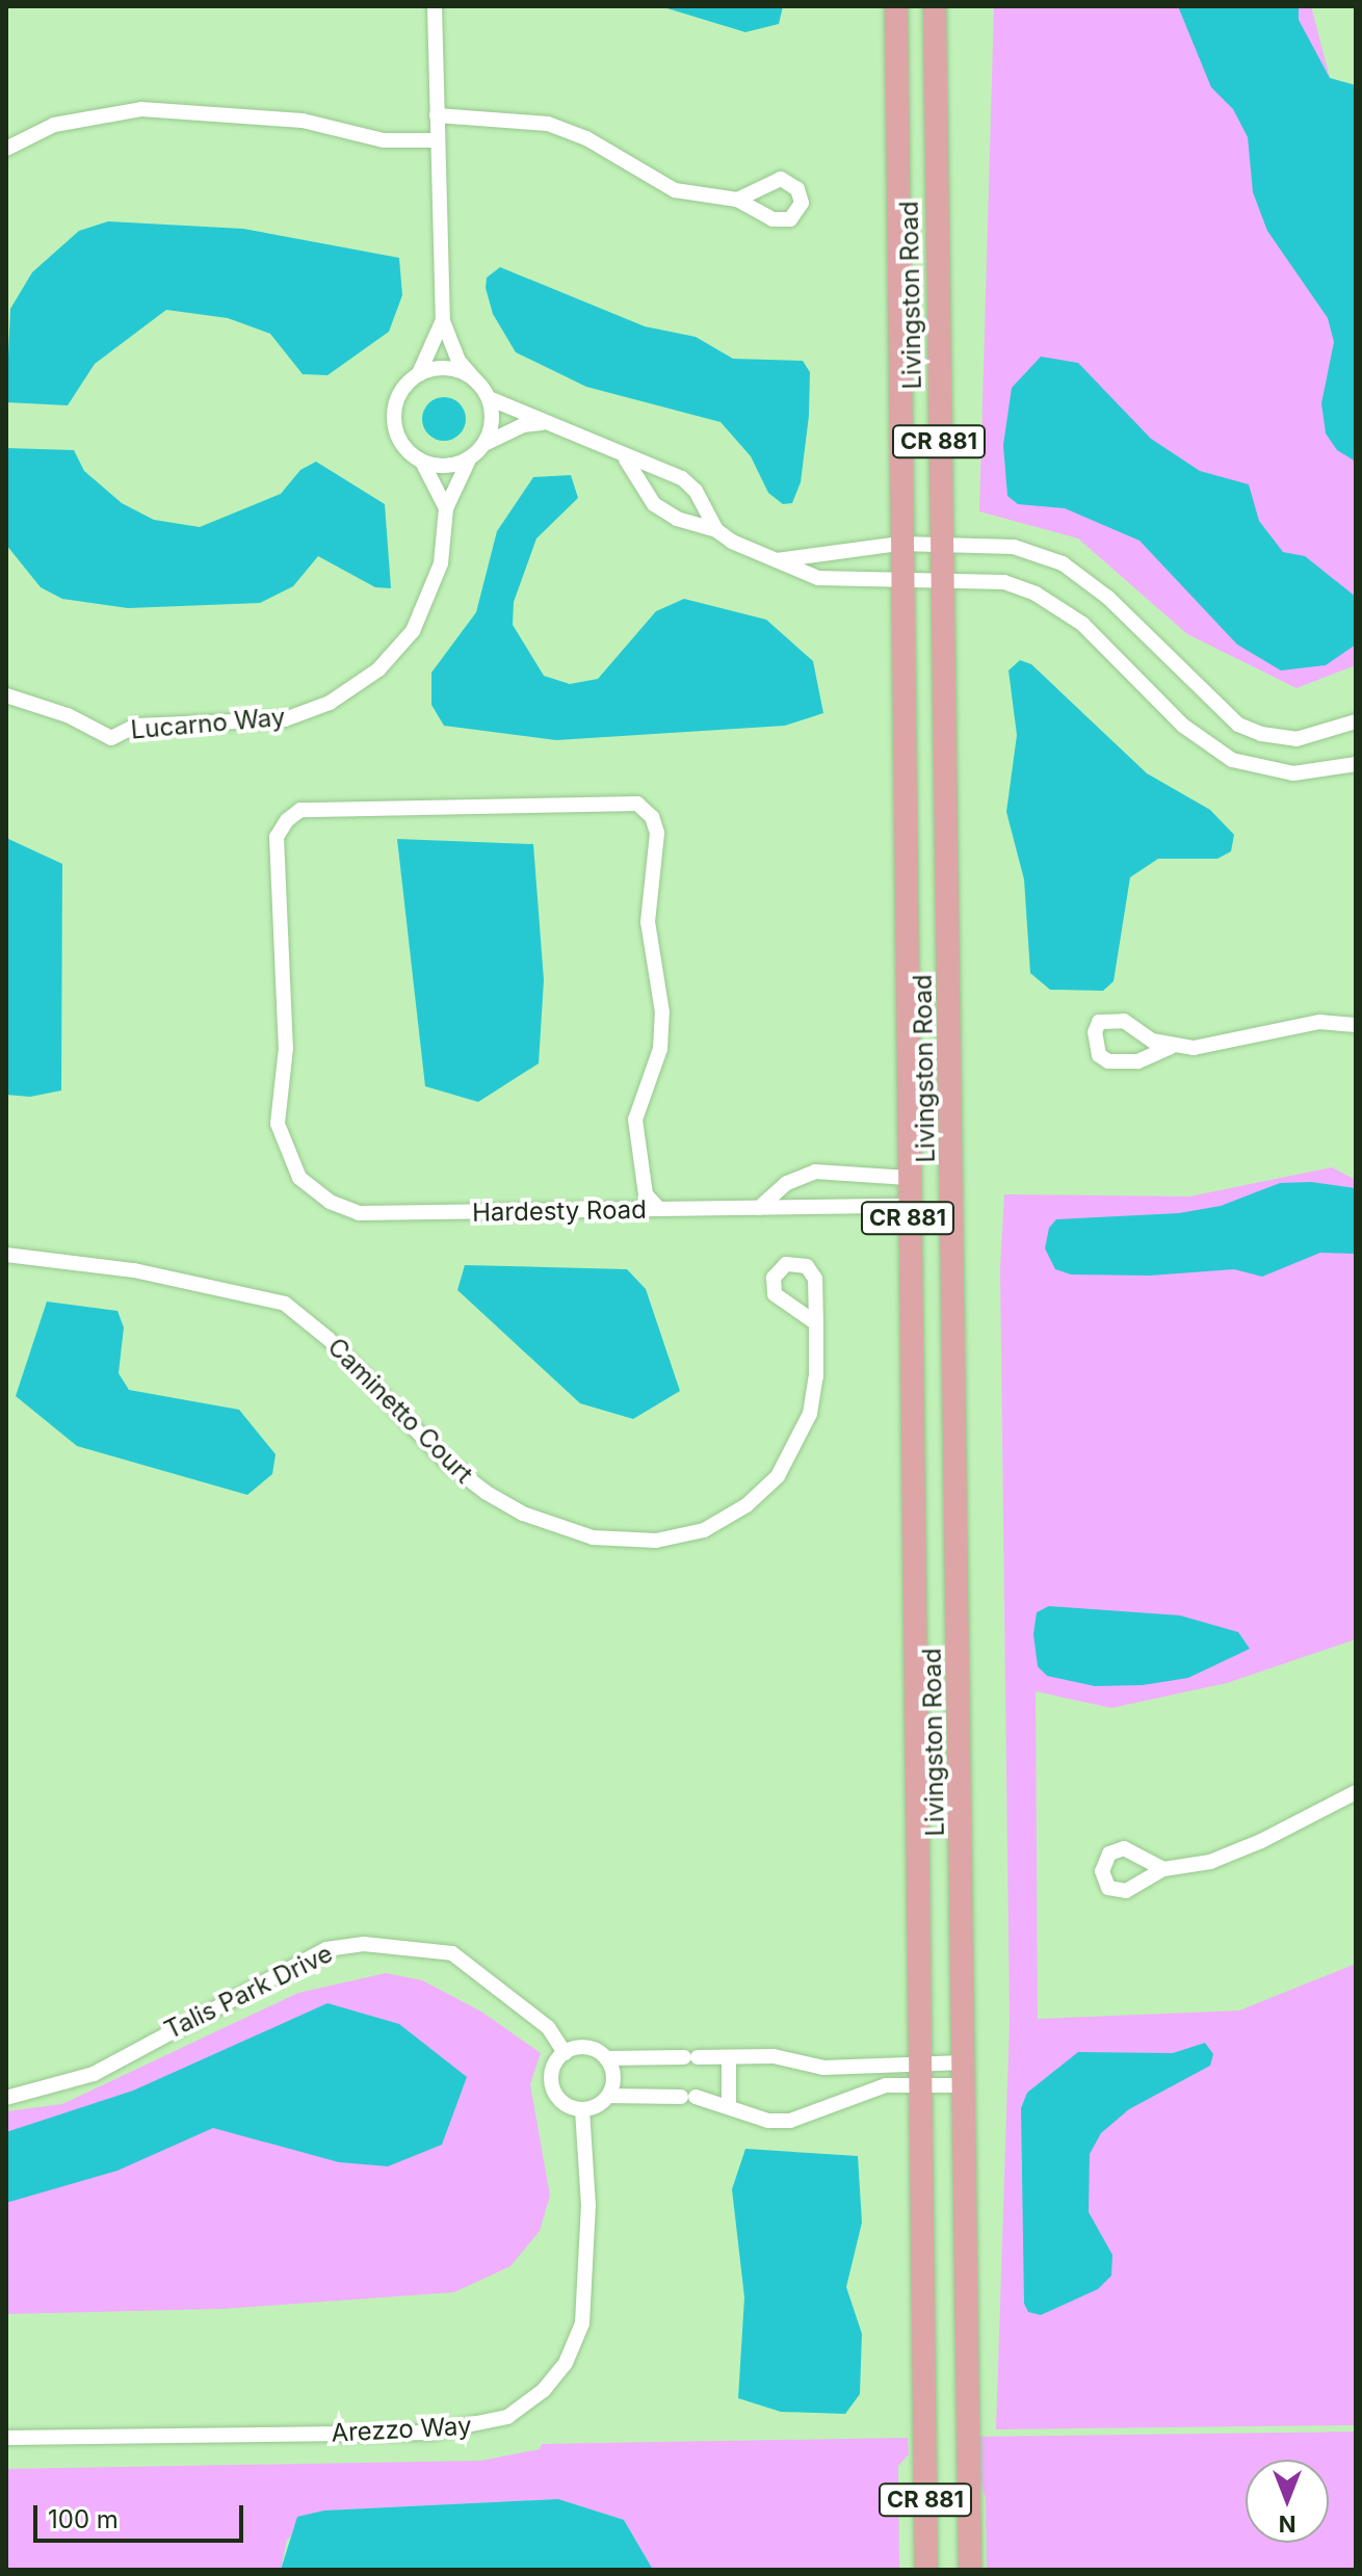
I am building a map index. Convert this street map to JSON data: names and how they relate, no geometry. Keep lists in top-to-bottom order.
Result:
{
  "streets": {
    "main road": ["Livingston Road", "CR 881"],
    "street": [
      "Lucarno Way",
      "Hardesty Road",
      "Caminetto Court",
      "Talis Park Drive",
      "Arezzo Way"
    ]
  },
  "crossings": [
    ["Livingston Road", "Hardesty Road"],
    ["Talis Park Drive", "Arezzo Way"]
  ],
  "scale_bar": "100 m",
  "north": "bottom"
}
